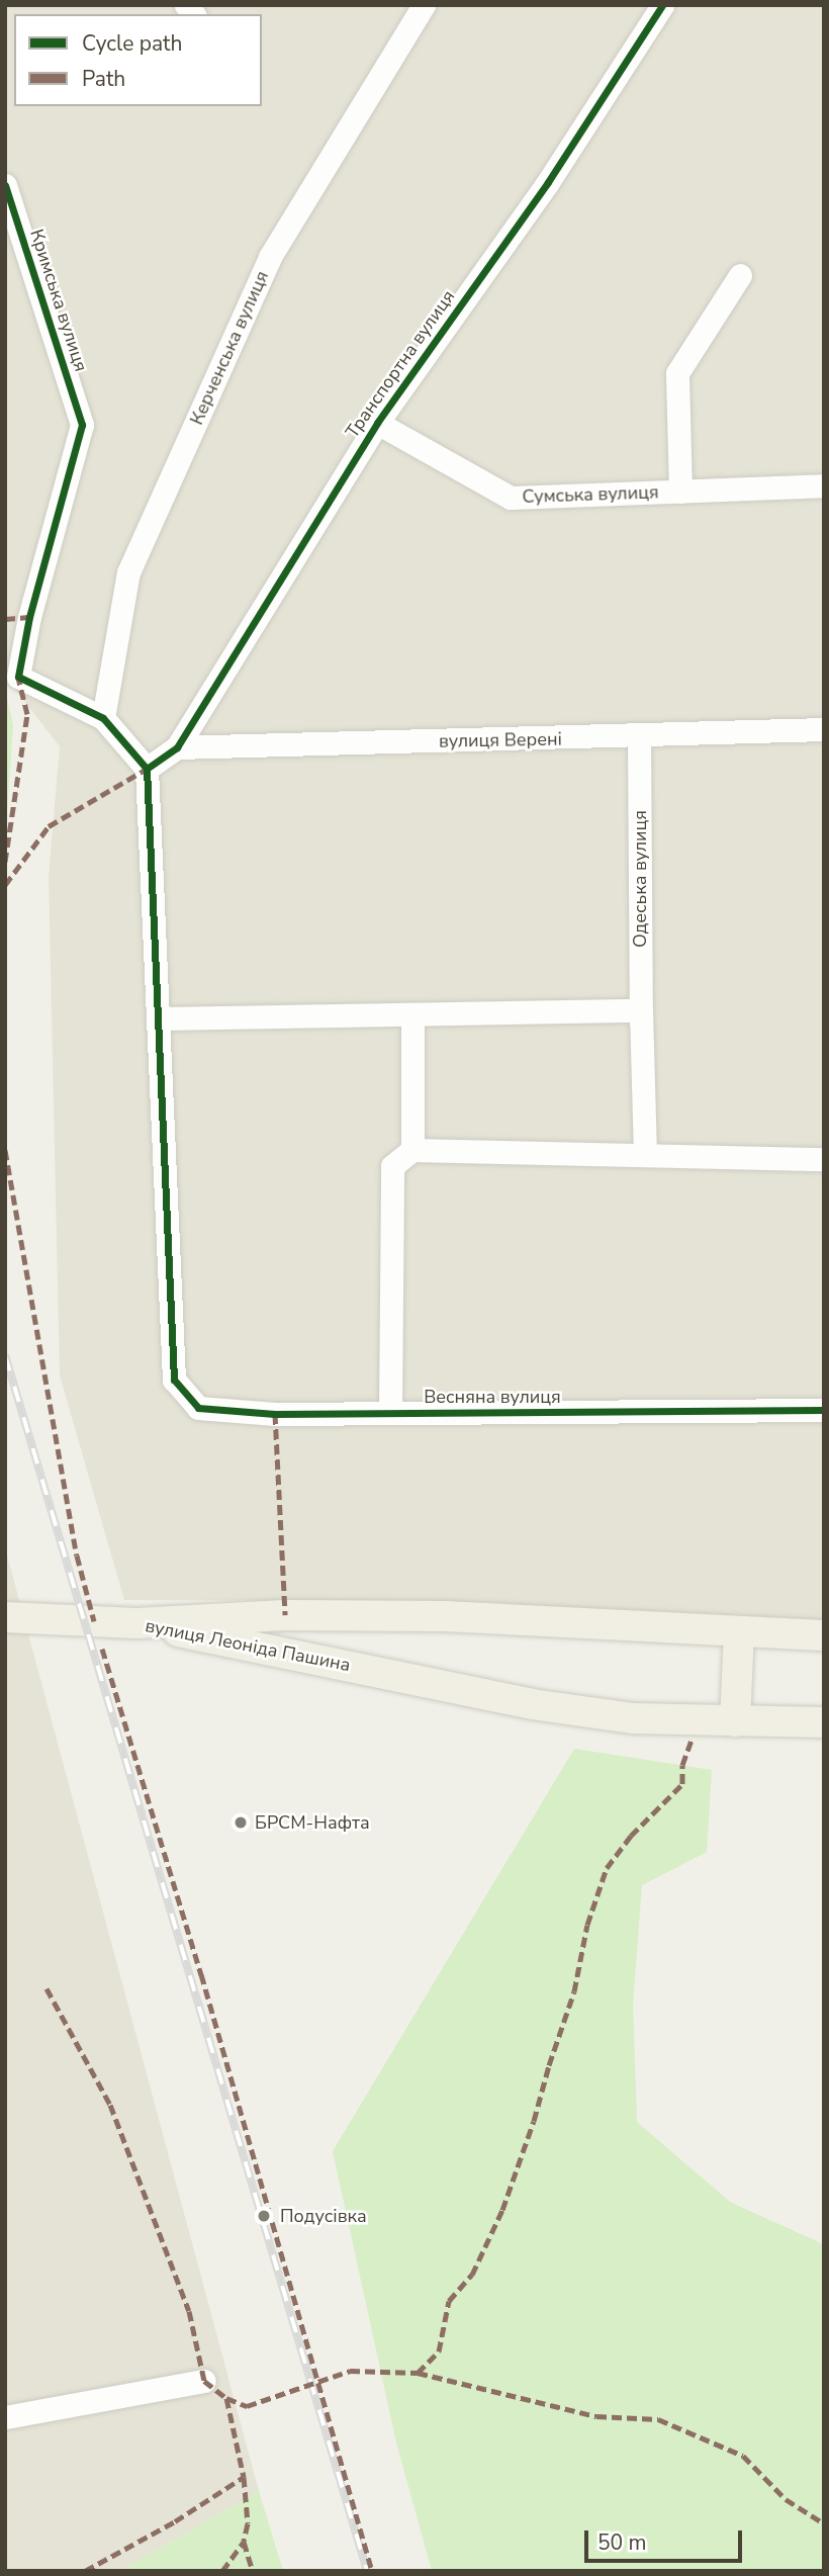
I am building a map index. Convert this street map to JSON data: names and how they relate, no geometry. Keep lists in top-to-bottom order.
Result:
{
  "streets": {
    "main road": ["вулиця Леоніда Пашина"],
    "street": [
      "Кримська вулиця",
      "Керченська вулиця",
      "Транспортна вулиця",
      "Сумська вулиця",
      "вулиця Верені",
      "Одеська вулиця",
      "Весняна вулиця"
    ]
  },
  "crossings": [
    ["Кримська вулиця", "Керченська вулиця"],
    ["Транспортна вулиця", "Сумська вулиця"],
    ["Транспортна вулиця", "вулиця Верені"],
    ["вулиця Верені", "Одеська вулиця"]
  ],
  "places": ["БРСМ-Нафта", "Подусівка"],
  "legend": ["Cycle path", "Path"],
  "scale_bar": "50 m"
}
